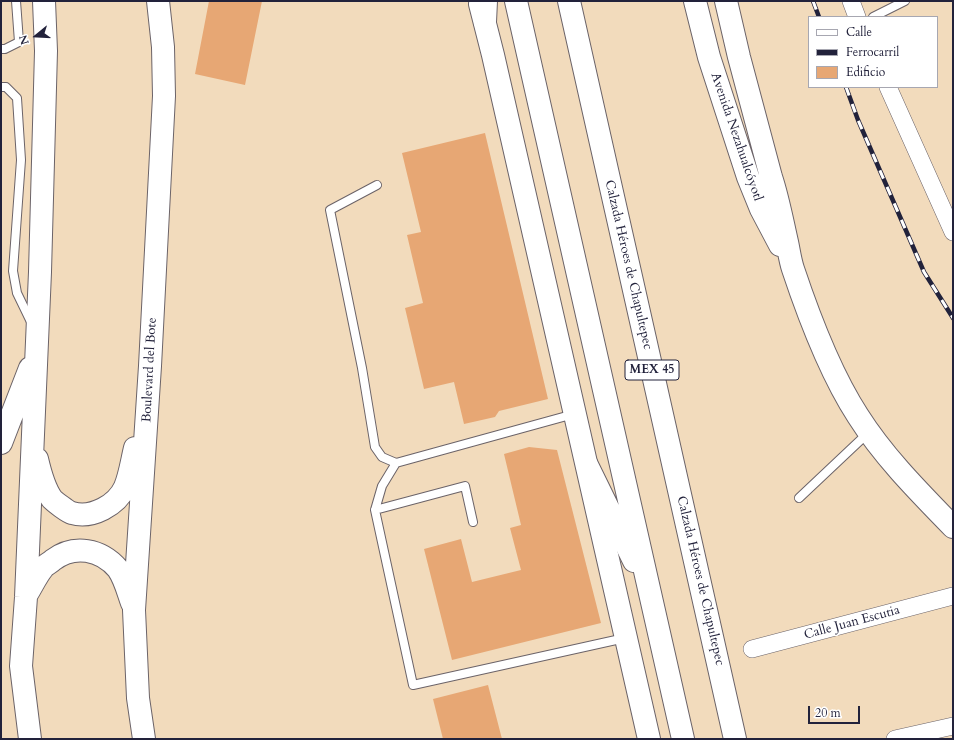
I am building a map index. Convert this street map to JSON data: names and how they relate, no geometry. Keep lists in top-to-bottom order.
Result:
{
  "streets": {
    "main road": [
      "Avenida Nezahualcóyotl",
      "Calzada Héroes de Chapultepec",
      "Boulevard del Bote",
      "MEX 45"
    ],
    "street": ["Calle Juan Escutia"]
  },
  "legend": ["Calle", "Ferrocarril", "Edificio"],
  "scale_bar": "20 m",
  "north": "left"
}
